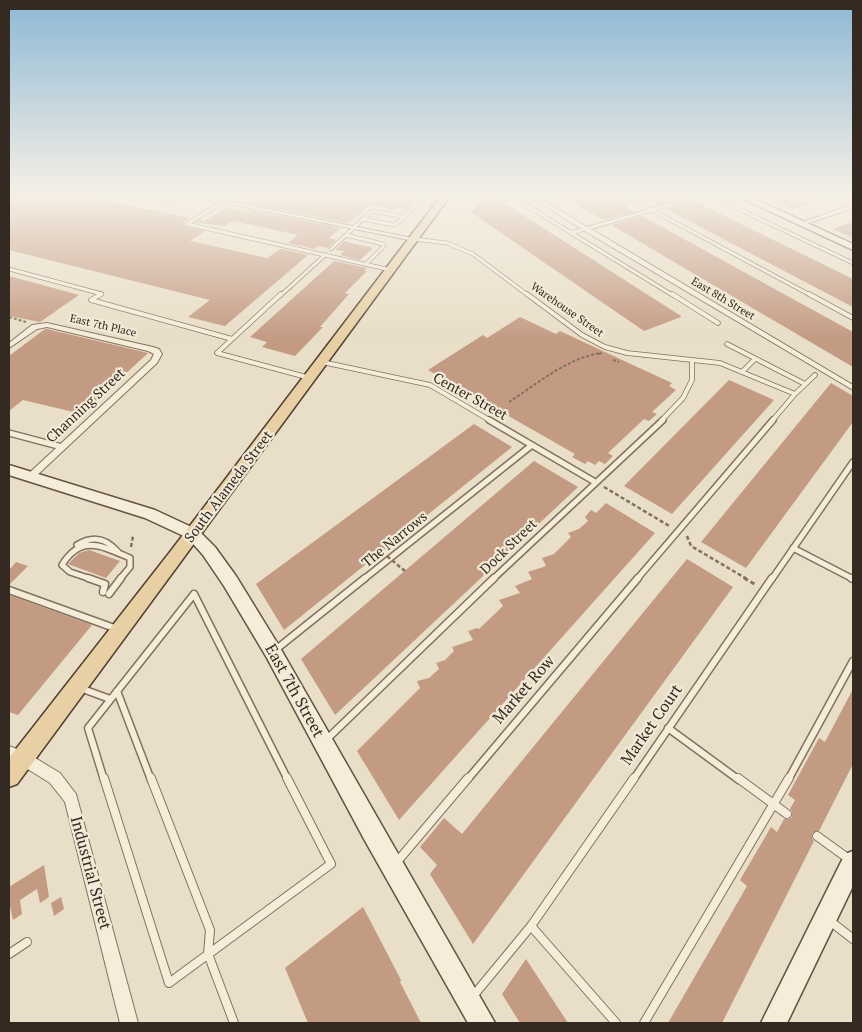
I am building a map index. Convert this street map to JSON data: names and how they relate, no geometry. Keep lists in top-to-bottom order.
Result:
{
  "streets": {
    "main road": ["South Alameda Street", "East 7th Street"],
    "street": [
      "East 8th Street",
      "East 7th Place",
      "Channing Street",
      "Industrial Street"
    ],
    "lane": [
      "Warehouse Street",
      "Center Street",
      "The Narrows",
      "Dock Street",
      "Market Row",
      "Market Court"
    ]
  },
  "crossings": [
    ["Warehouse Street", "Dock Street"],
    ["Warehouse Street", "Market Row"],
    ["East 7th Place", "Channing Street"],
    ["Center Street", "South Alameda Street"],
    ["Center Street", "The Narrows"],
    ["Center Street", "Dock Street"],
    ["Channing Street", "East 7th Street"],
    ["South Alameda Street", "East 7th Street"],
    ["South Alameda Street", "Industrial Street"],
    ["The Narrows", "East 7th Street"],
    ["Dock Street", "East 7th Street"],
    ["Market Row", "East 7th Street"],
    ["East 7th Street", "Market Court"]
  ]
}
